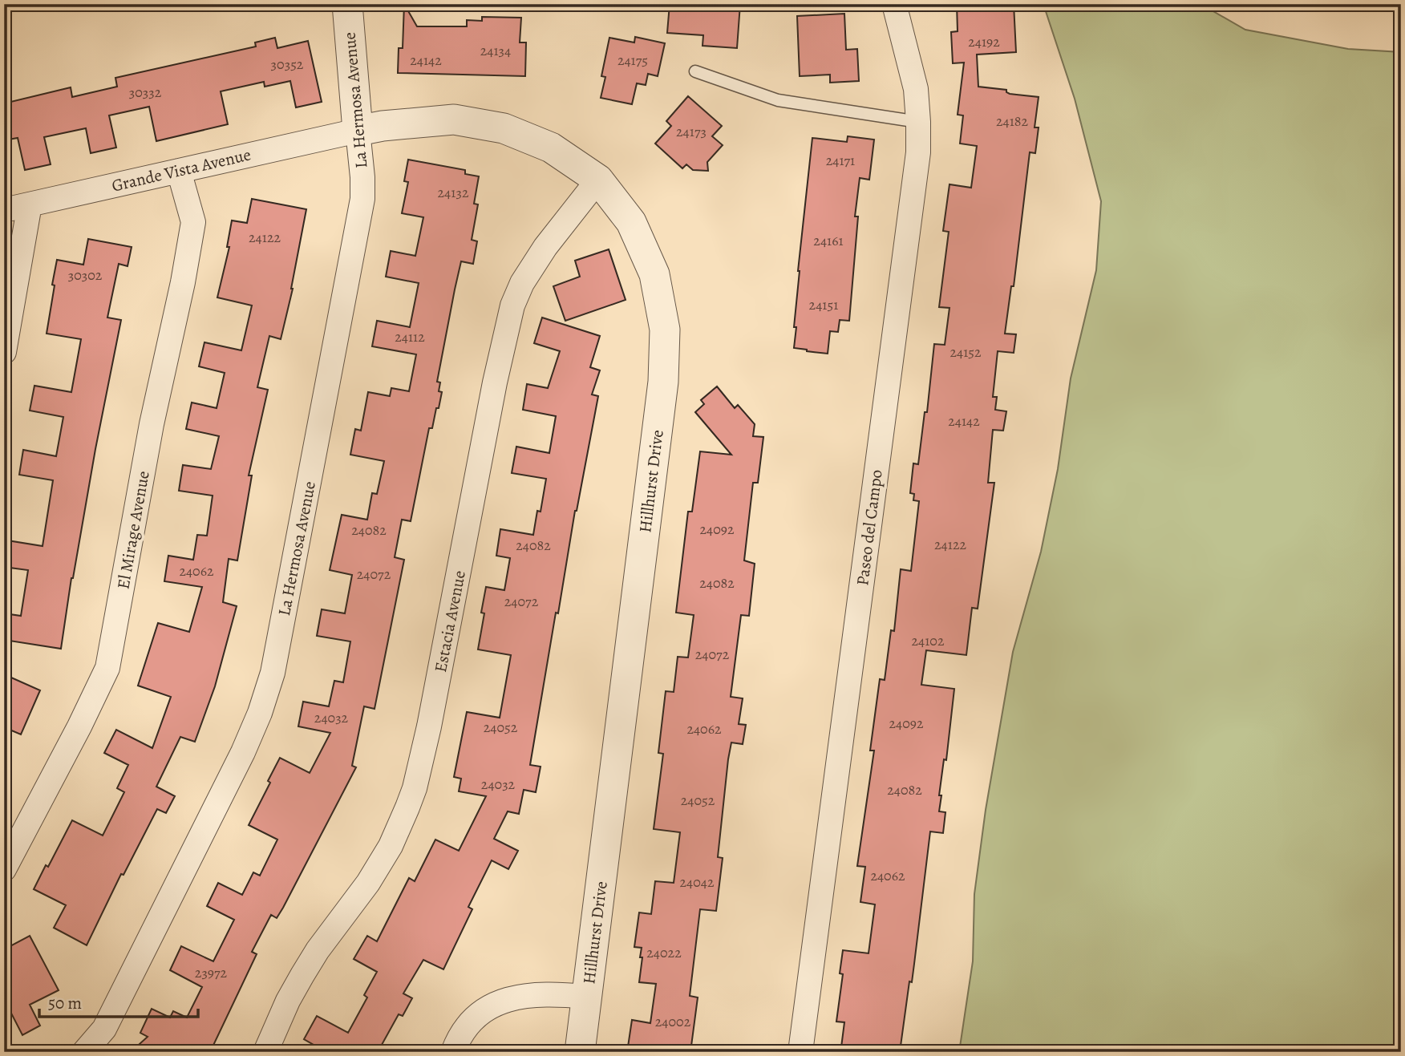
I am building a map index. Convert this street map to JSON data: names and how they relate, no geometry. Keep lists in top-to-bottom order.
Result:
{
  "streets": {
    "street": [
      "La Hermosa Avenue",
      "Grande Vista Avenue",
      "Hillhurst Drive",
      "Paseo del Campo",
      "El Mirage Avenue",
      "Estacia Avenue"
    ]
  },
  "crossings": [
    ["La Hermosa Avenue", "Grande Vista Avenue"],
    ["La Hermosa Avenue", "Hillhurst Drive"],
    ["Grande Vista Avenue", "Hillhurst Drive"],
    ["Grande Vista Avenue", "El Mirage Avenue"],
    ["Hillhurst Drive", "Estacia Avenue"]
  ],
  "house_numbers": [
    "24192",
    "24134",
    "24142",
    "24175",
    "30352",
    "30332",
    "24182",
    "24173",
    "24171",
    "24132",
    "24122",
    "24161",
    "30302",
    "24151",
    "24112",
    "24152",
    "24142",
    "24092",
    "24082",
    "24122",
    "24082",
    "24062",
    "24072",
    "24082",
    "24072",
    "24102",
    "24072",
    "24032",
    "24092",
    "24052",
    "24062",
    "24032",
    "24082",
    "24052",
    "24062",
    "24042",
    "24022",
    "23972",
    "24002"
  ],
  "scale_bar": "50 m"
}
